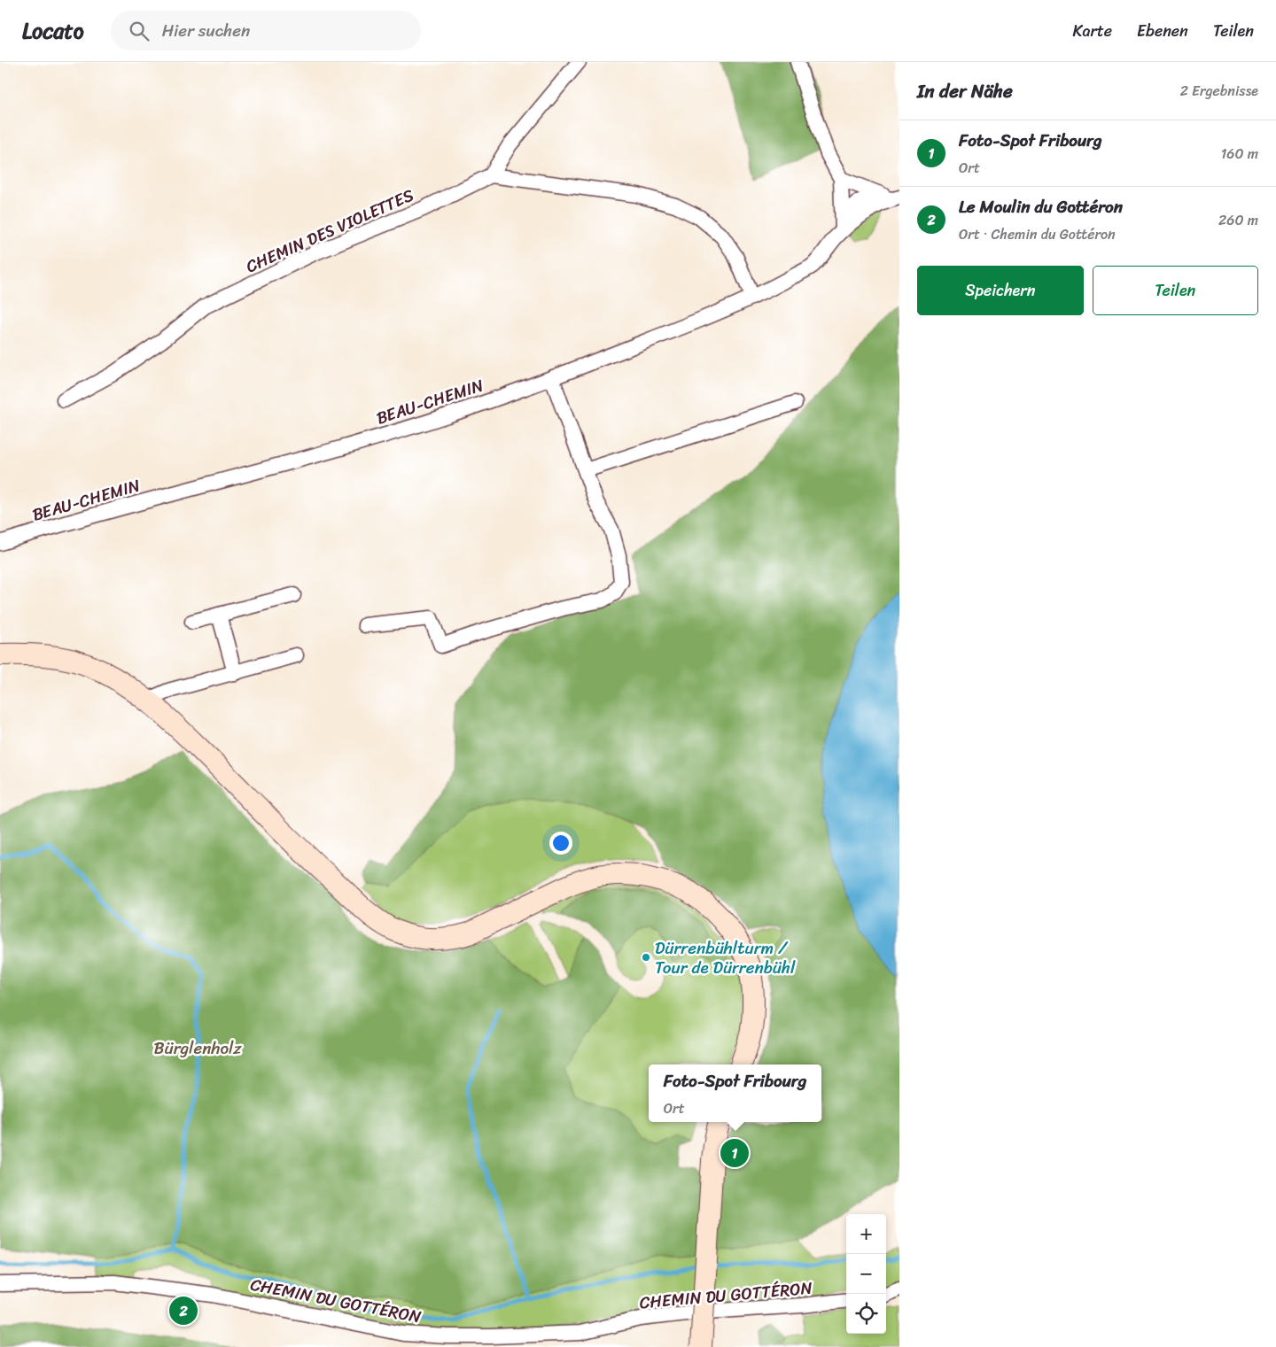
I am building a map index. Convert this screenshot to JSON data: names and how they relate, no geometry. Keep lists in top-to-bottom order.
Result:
{
  "streets": {
    "street": ["CHEMIN DES VIOLETTES", "BEAU-CHEMIN", "CHEMIN DU GOTTÉRON"]
  },
  "parks": ["Bürglenholz"],
  "places": ["Dürrenbühlturm / Tour de Dürrenbühl"],
  "page": {
    "header": "Locato",
    "search": "Hier suchen",
    "nav": ["Karte", "Ebenen", "Teilen"],
    "heading": ["In der Nähe", "2 Ergebnisse"],
    "list": [
      {
        "mark": "1",
        "name": "Foto-Spot Fribourg",
        "note": "Ort",
        "value": "160 m"
      },
      {
        "mark": "2",
        "name": "Le Moulin du Gottéron",
        "note": "Ort · Chemin du Gottéron",
        "value": "260 m"
      }
    ],
    "buttons": ["Speichern", "Teilen"],
    "popup": ["Foto-Spot Fribourg", "Ort"],
    "pins": ["1", "2"],
    "map_buttons": ["+", "−"]
  }
}
